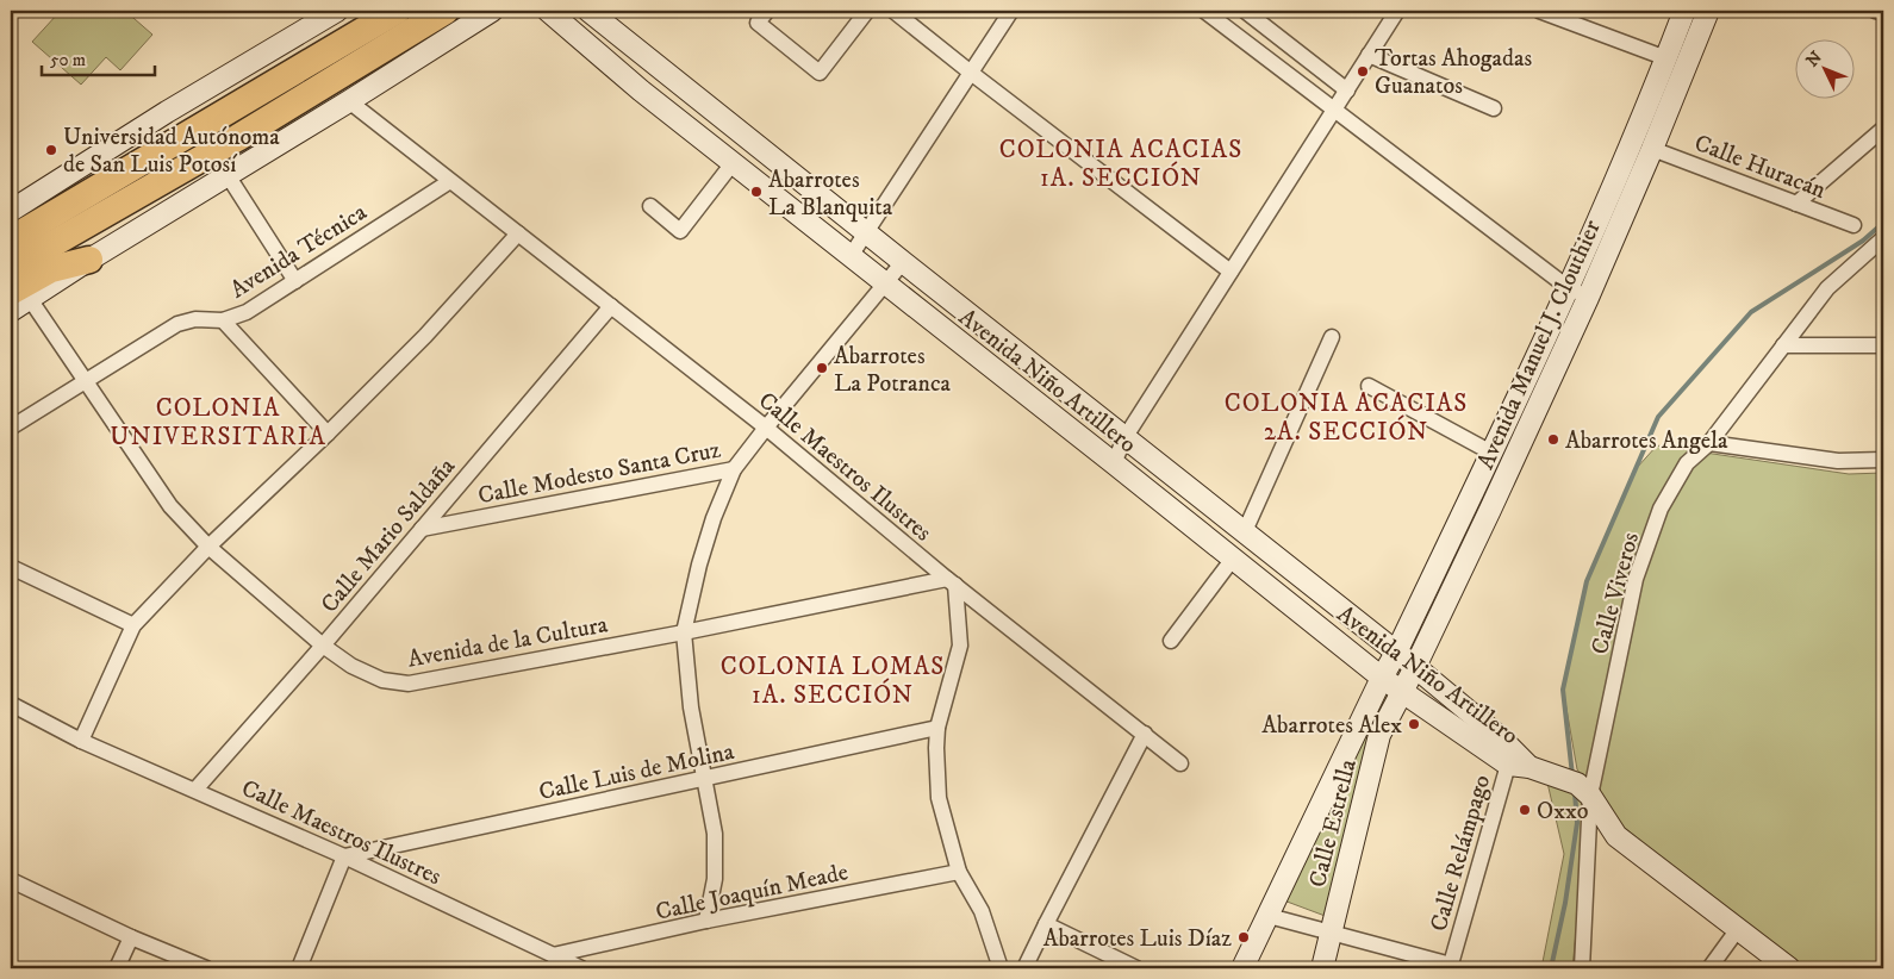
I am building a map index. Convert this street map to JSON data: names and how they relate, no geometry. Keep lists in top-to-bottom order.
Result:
{
  "streets": {
    "main road": ["Avenida Manuel J. Clouthier", "Avenida Niño Artillero", "Calle Estrella"],
    "street": [
      "Calle Huracán",
      "Avenida Técnica",
      "Calle Maestros Ilustres",
      "Calle Modesto Santa Cruz",
      "Calle Mario Saldaña",
      "Calle Viveros",
      "Avenida de la Cultura",
      "Calle Luis de Molina",
      "Calle Relámpago",
      "Calle Joaquín Meade"
    ]
  },
  "crossings": [
    ["Calle Huracán", "Avenida Manuel J. Clouthier"],
    ["Avenida Técnica", "Calle Maestros Ilustres"],
    ["Avenida Técnica", "Avenida de la Cultura"],
    ["Avenida Manuel J. Clouthier", "Avenida Niño Artillero"],
    ["Avenida Manuel J. Clouthier", "Calle Estrella"],
    ["Avenida Niño Artillero", "Calle Modesto Santa Cruz"],
    ["Avenida Niño Artillero", "Calle Viveros"],
    ["Avenida Niño Artillero", "Calle Estrella"],
    ["Avenida Niño Artillero", "Calle Relámpago"],
    ["Calle Maestros Ilustres", "Calle Modesto Santa Cruz"],
    ["Calle Maestros Ilustres", "Calle Mario Saldaña"],
    ["Calle Maestros Ilustres", "Avenida de la Cultura"],
    ["Calle Maestros Ilustres", "Calle Luis de Molina"],
    ["Calle Maestros Ilustres", "Calle Joaquín Meade"],
    ["Calle Modesto Santa Cruz", "Calle Mario Saldaña"],
    ["Calle Mario Saldaña", "Avenida de la Cultura"]
  ],
  "districts": [
    "COLONIA ACACIAS 1A. SECCIÓN",
    "COLONIA ACACIAS 2A. SECCIÓN",
    "COLONIA UNIVERSITARIA",
    "COLONIA LOMAS 1A. SECCIÓN"
  ],
  "places": [
    "Tortas Ahogadas Guanatos",
    "Universidad Autónoma de San Luis Potosí",
    "Abarrotes La Blanquita",
    "Abarrotes La Potranca",
    "Abarrotes Angela",
    "Abarrotes Alex",
    "Oxxo",
    "Abarrotes Luis Díaz"
  ],
  "scale_bar": "50 m",
  "north": "top left"
}
